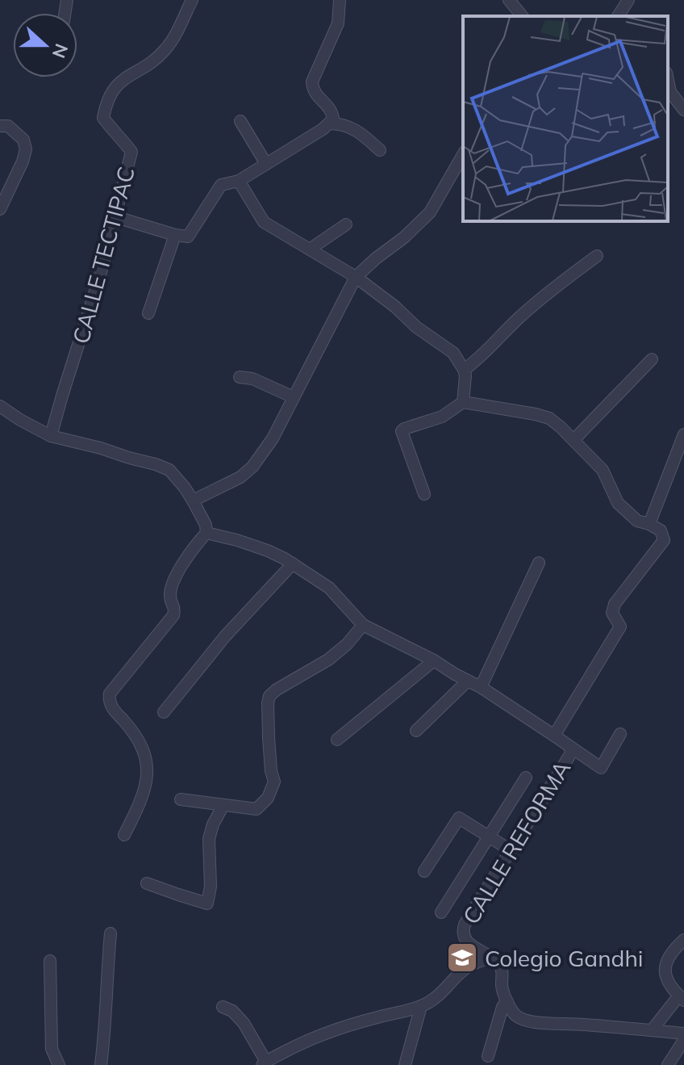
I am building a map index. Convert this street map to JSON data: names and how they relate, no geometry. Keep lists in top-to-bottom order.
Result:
{
  "streets": {
    "street": ["CALLE TECTIPAC", "CALLE REFORMA"]
  },
  "places": {
    "school or university": ["Colegio Gandhi"]
  },
  "north": "right"
}
